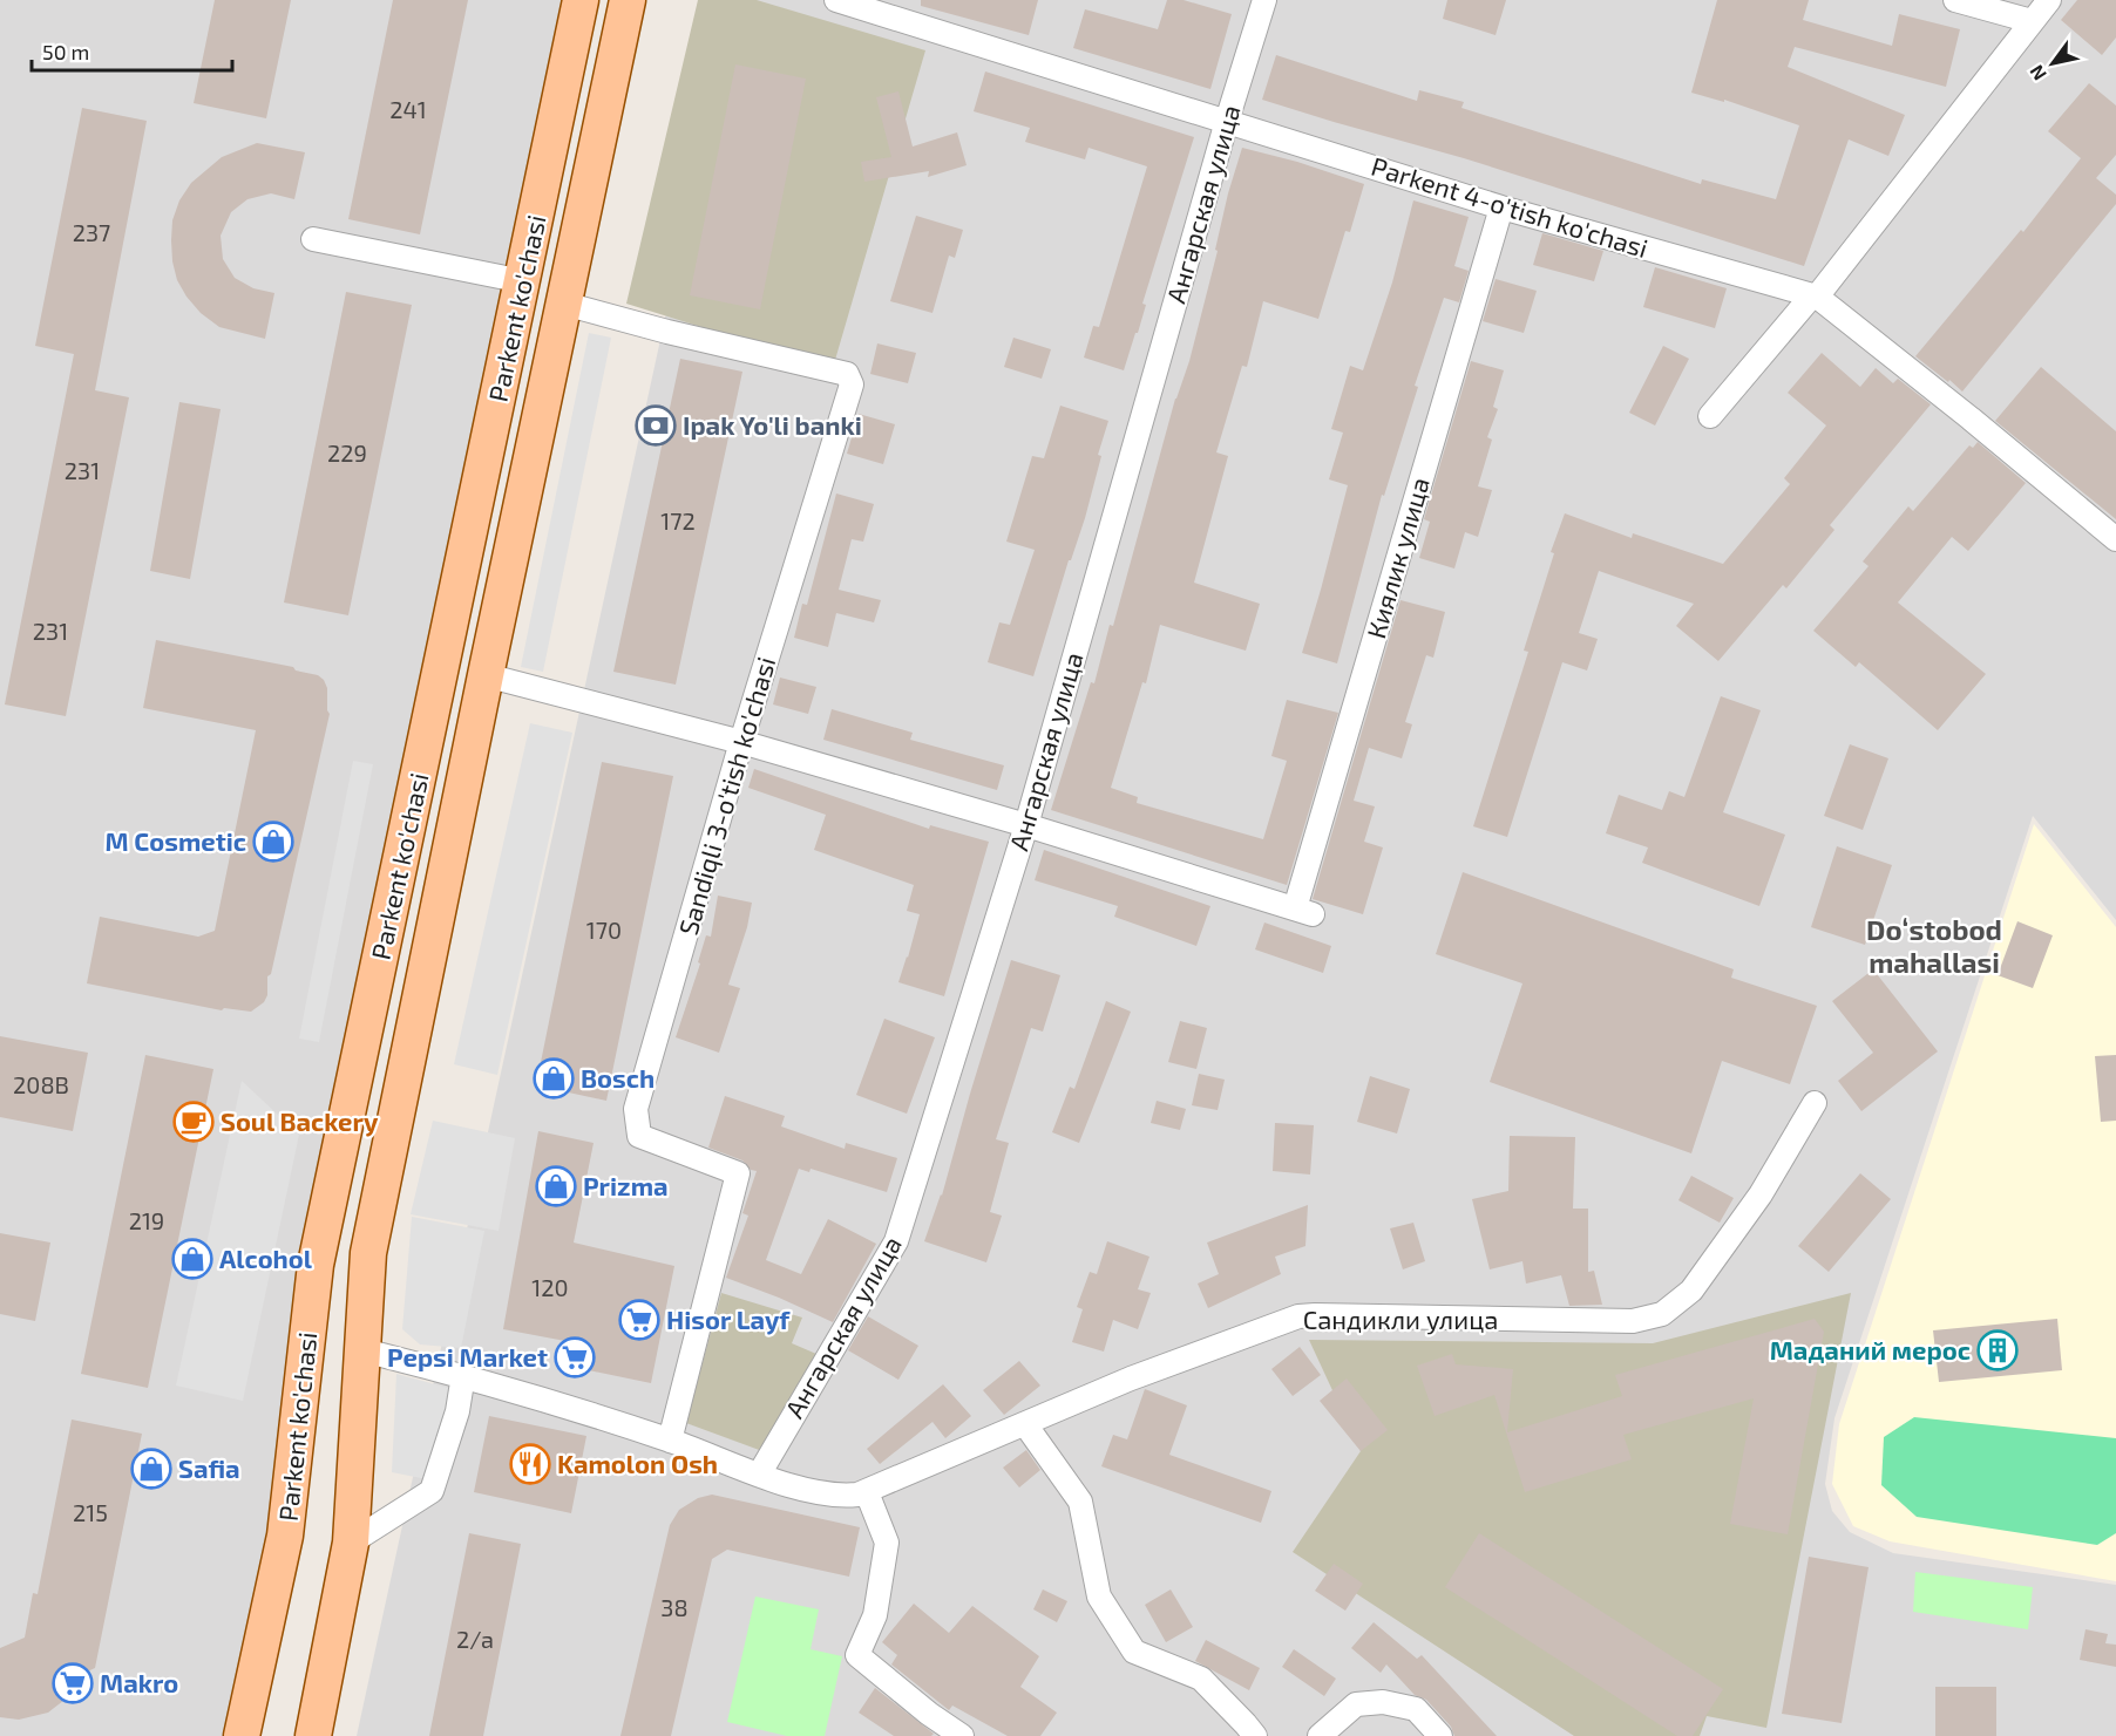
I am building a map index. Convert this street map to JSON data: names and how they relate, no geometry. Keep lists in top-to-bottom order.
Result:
{
  "streets": {
    "main road": ["Parkent ko'chasi"],
    "street": [
      "Ангарская улица",
      "Parkent 4-o'tish ko'chasi",
      "Киялик улица",
      "Sandiqli 3-o'tish ko'chasi",
      "Сандикли улица"
    ]
  },
  "crossings": [
    ["Ангарская улица", "Parkent 4-o'tish ko'chasi"],
    ["Ангарская улица", "Киялик улица"],
    ["Ангарская улица", "Сандикли улица"],
    ["Parkent 4-o'tish ko'chasi", "Киялик улица"],
    ["Parkent ko'chasi", "Sandiqli 3-o'tish ko'chasi"],
    ["Parkent ko'chasi", "Сандикли улица"],
    ["Sandiqli 3-o'tish ko'chasi", "Сандикли улица"]
  ],
  "districts": ["Doʻstobod mahallasi"],
  "places": {
    "bank": ["Ipak Yo'li banki"],
    "shop": [
      "M Cosmetic",
      "Bosch",
      "Prizma",
      "Alcohol",
      "Safia"
    ],
    "cafe": ["Soul Backery"],
    "supermarket": ["Hisor Layf", "Pepsi Market", "Makro"],
    "building": ["Маданий мерос"],
    "restaurant": ["Kamolon Osh"]
  },
  "house_numbers": [
    "241",
    "237",
    "229",
    "231",
    "172",
    "231",
    "170",
    "208B",
    "219",
    "120",
    "215",
    "38",
    "2/a"
  ],
  "scale_bar": "50 m",
  "north": "bottom left"
}
